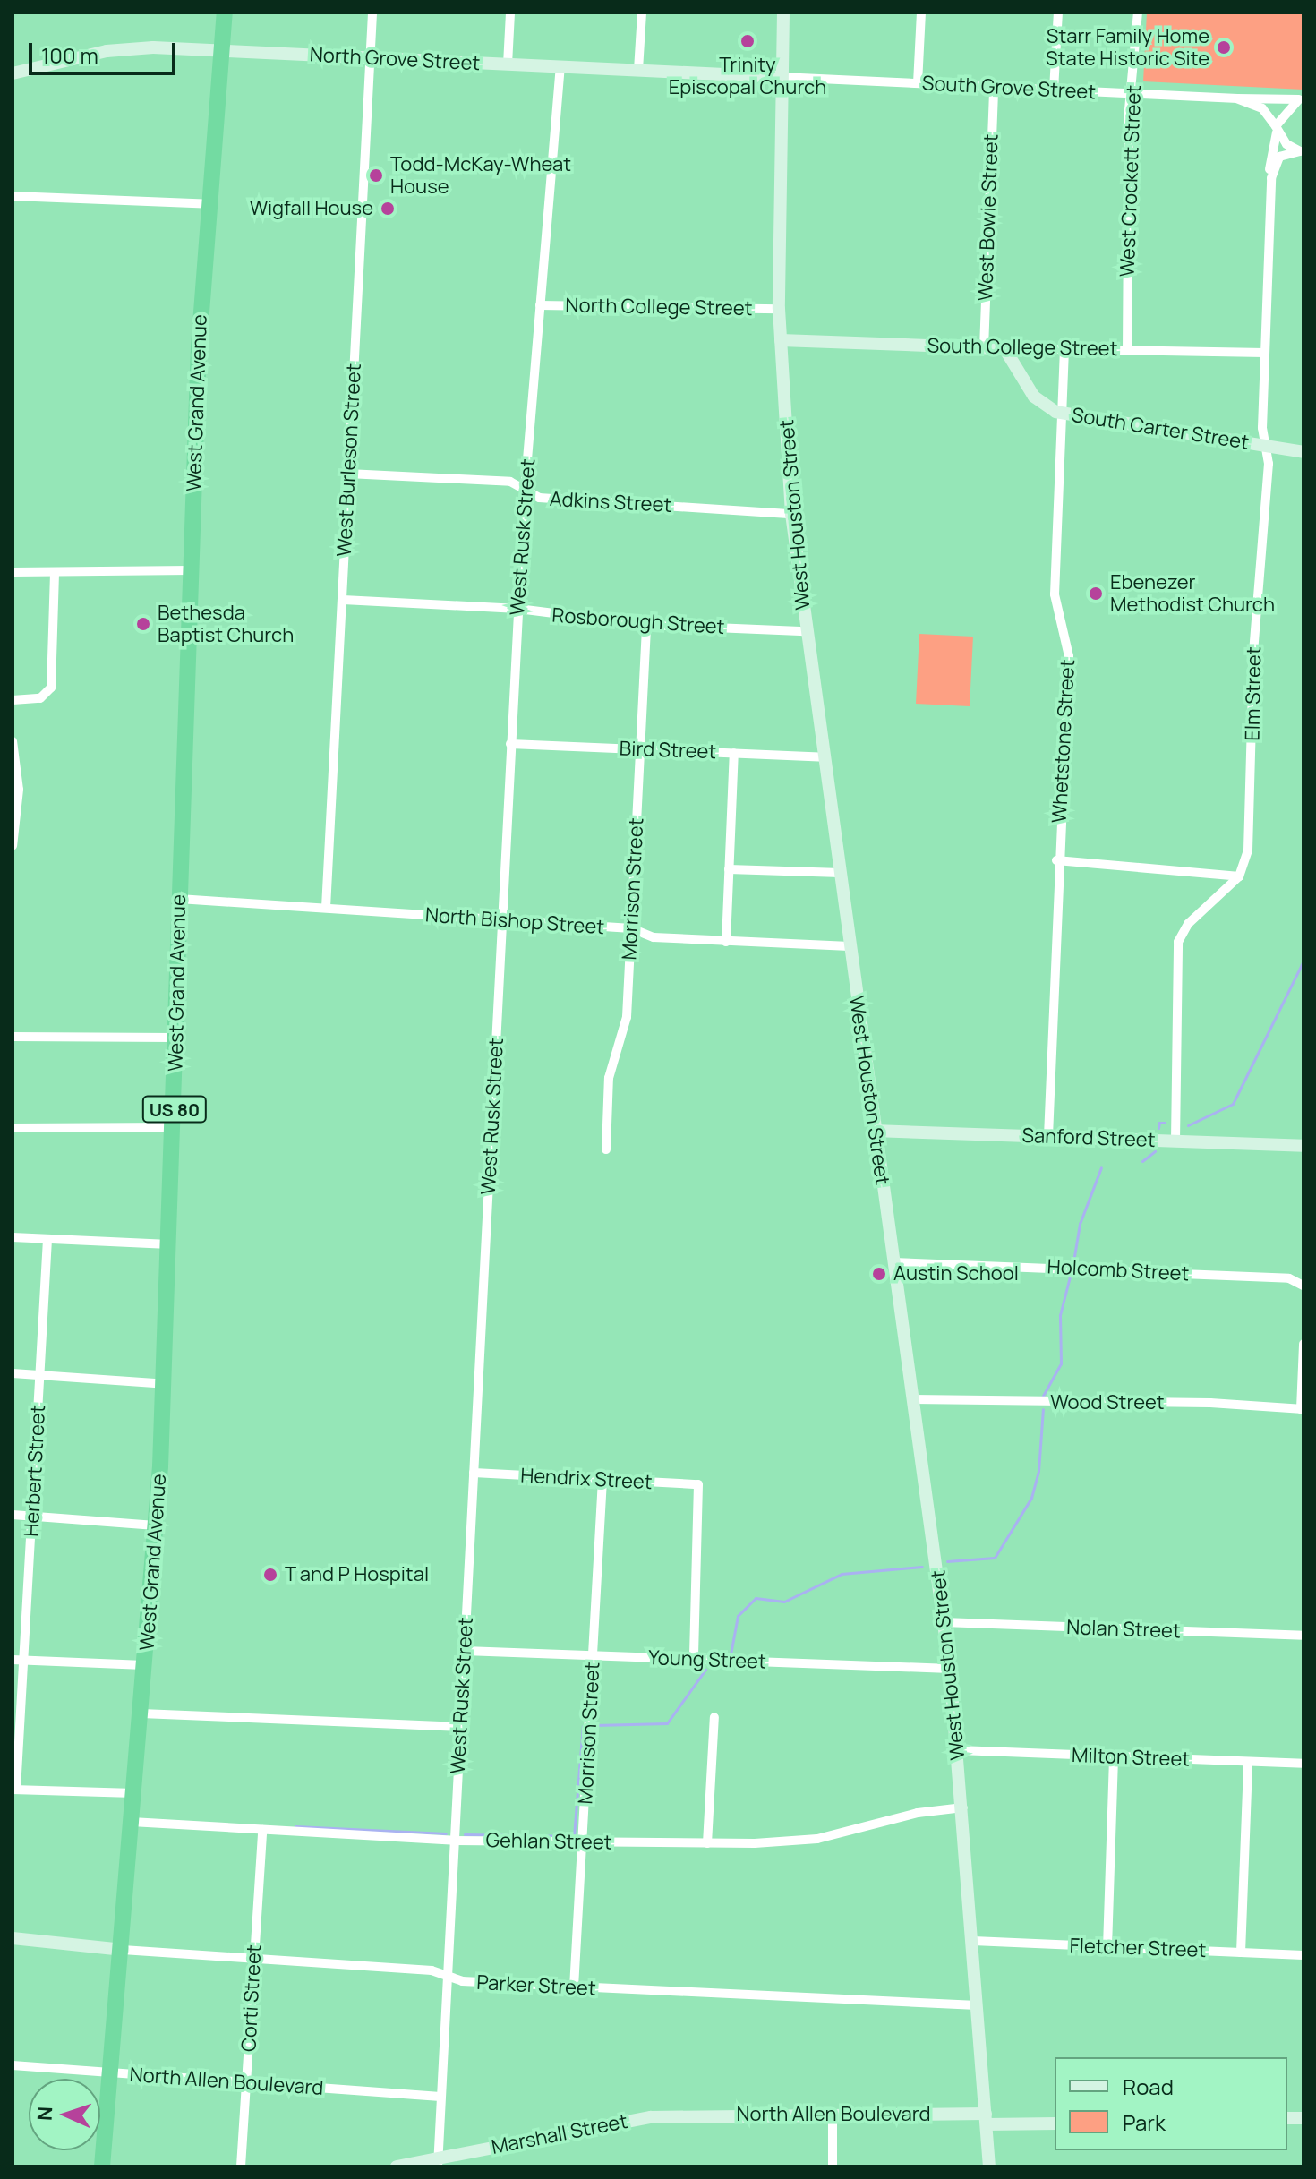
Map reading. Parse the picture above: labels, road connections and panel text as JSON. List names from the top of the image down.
{
  "streets": {
    "highway": ["West Grand Avenue", "US 80"],
    "main road": [
      "North Grove Street",
      "South College Street",
      "South Carter Street",
      "West Houston Street",
      "Sanford Street",
      "Parker Street",
      "North Allen Boulevard",
      "Marshall Street"
    ],
    "street": [
      "South Grove Street",
      "West Crockett Street",
      "West Bowie Street",
      "North College Street",
      "West Burleson Street",
      "Adkins Street",
      "West Rusk Street",
      "Rosborough Street",
      "Elm Street",
      "Whetstone Street",
      "Bird Street",
      "Morrison Street",
      "North Bishop Street",
      "Holcomb Street",
      "Wood Street",
      "Herbert Street",
      "Hendrix Street",
      "Nolan Street",
      "Young Street",
      "Milton Street",
      "Gehlan Street",
      "Fletcher Street",
      "Corti Street"
    ]
  },
  "crossings": [
    ["North Grove Street", "South Grove Street"],
    ["North Grove Street", "West Grand Avenue"],
    ["North Grove Street", "West Burleson Street"],
    ["North Grove Street", "West Houston Street"],
    ["North Grove Street", "West Rusk Street"],
    ["South Grove Street", "West Crockett Street"],
    ["South Grove Street", "West Bowie Street"],
    ["South Grove Street", "West Houston Street"],
    ["South Grove Street", "Elm Street"],
    ["West Crockett Street", "South College Street"],
    ["West Bowie Street", "South College Street"],
    ["North College Street", "West Houston Street"],
    ["North College Street", "West Rusk Street"],
    ["South College Street", "South Carter Street"],
    ["South College Street", "West Houston Street"],
    ["South College Street", "Elm Street"],
    ["South College Street", "Whetstone Street"],
    ["West Grand Avenue", "North Bishop Street"],
    ["West Grand Avenue", "Gehlan Street"],
    ["West Grand Avenue", "Parker Street"],
    ["West Grand Avenue", "North Allen Boulevard"],
    ["South Carter Street", "Elm Street"],
    ["South Carter Street", "Whetstone Street"],
    ["West Burleson Street", "Adkins Street"],
    ["West Burleson Street", "Rosborough Street"],
    ["West Burleson Street", "North Bishop Street"],
    ["Adkins Street", "West Houston Street"],
    ["Adkins Street", "West Rusk Street"],
    ["West Houston Street", "Rosborough Street"],
    ["West Houston Street", "Bird Street"],
    ["West Houston Street", "North Bishop Street"],
    ["West Houston Street", "Sanford Street"],
    ["West Houston Street", "Holcomb Street"],
    ["West Houston Street", "Wood Street"],
    ["West Houston Street", "Nolan Street"],
    ["West Houston Street", "Young Street"],
    ["West Houston Street", "Milton Street"],
    ["West Houston Street", "Gehlan Street"],
    ["West Houston Street", "Fletcher Street"],
    ["West Houston Street", "Parker Street"],
    ["West Houston Street", "North Allen Boulevard"],
    ["West Rusk Street", "Rosborough Street"],
    ["West Rusk Street", "Bird Street"],
    ["West Rusk Street", "North Bishop Street"],
    ["West Rusk Street", "Hendrix Street"],
    ["West Rusk Street", "Young Street"],
    ["West Rusk Street", "Gehlan Street"],
    ["West Rusk Street", "Parker Street"],
    ["West Rusk Street", "North Allen Boulevard"],
    ["West Rusk Street", "Marshall Street"],
    ["Rosborough Street", "Morrison Street"],
    ["Whetstone Street", "Sanford Street"],
    ["Bird Street", "Morrison Street"],
    ["Morrison Street", "North Bishop Street"],
    ["Morrison Street", "Hendrix Street"],
    ["Morrison Street", "Young Street"],
    ["Morrison Street", "Gehlan Street"],
    ["Morrison Street", "Parker Street"],
    ["Hendrix Street", "Young Street"],
    ["Gehlan Street", "Corti Street"],
    ["Parker Street", "Corti Street"],
    ["Corti Street", "North Allen Boulevard"],
    ["North Allen Boulevard", "Marshall Street"]
  ],
  "places": [
    "Trinity Episcopal Church",
    "Starr Family Home State Historic Site",
    "Todd-McKay-Wheat House",
    "Wigfall House",
    "Ebenezer Methodist Church",
    "Bethesda Baptist Church",
    "Austin School",
    "T and P Hospital"
  ],
  "legend": ["Road", "Park"],
  "scale_bar": "100 m",
  "north": "left"
}
